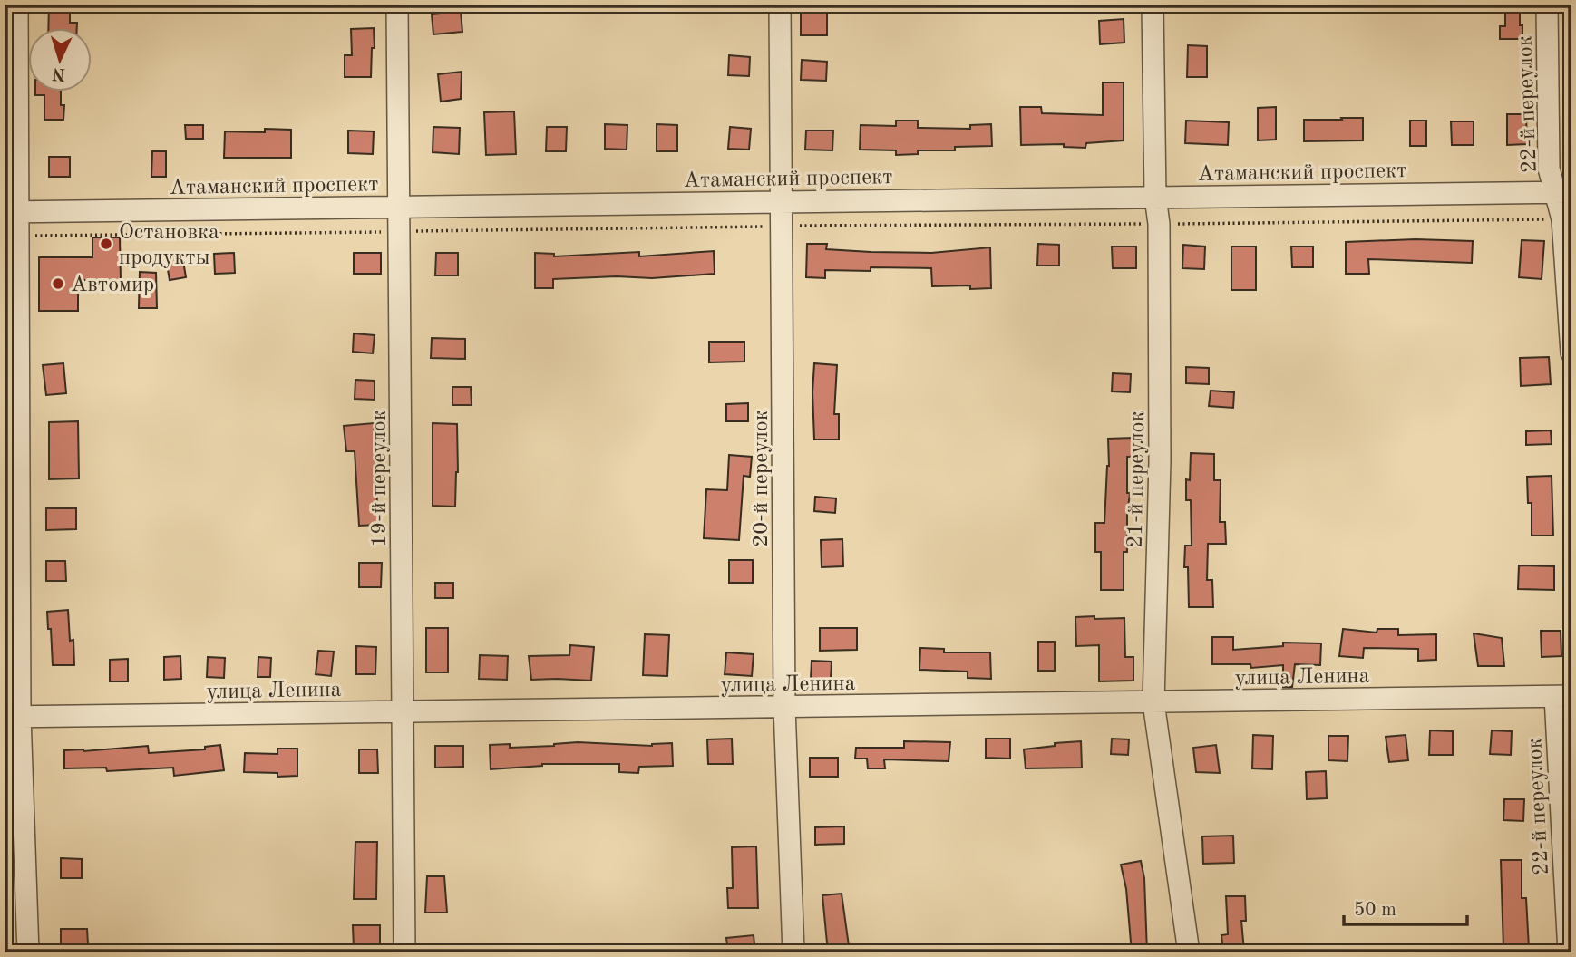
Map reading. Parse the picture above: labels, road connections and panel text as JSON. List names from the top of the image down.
{
  "streets": {
    "street": [
      "22-й переулок",
      "Атаманский проспект",
      "19-й переулок",
      "20-й переулок",
      "21-й переулок",
      "улица Ленина"
    ]
  },
  "crossings": [
    ["22-й переулок", "Атаманский проспект"],
    ["22-й переулок", "улица Ленина"],
    ["Атаманский проспект", "19-й переулок"],
    ["Атаманский проспект", "20-й переулок"],
    ["Атаманский проспект", "21-й переулок"],
    ["19-й переулок", "улица Ленина"],
    ["20-й переулок", "улица Ленина"],
    ["21-й переулок", "улица Ленина"]
  ],
  "places": ["Остановка продукты", "Автомир"],
  "scale_bar": "50 m",
  "north": "bottom"
}
